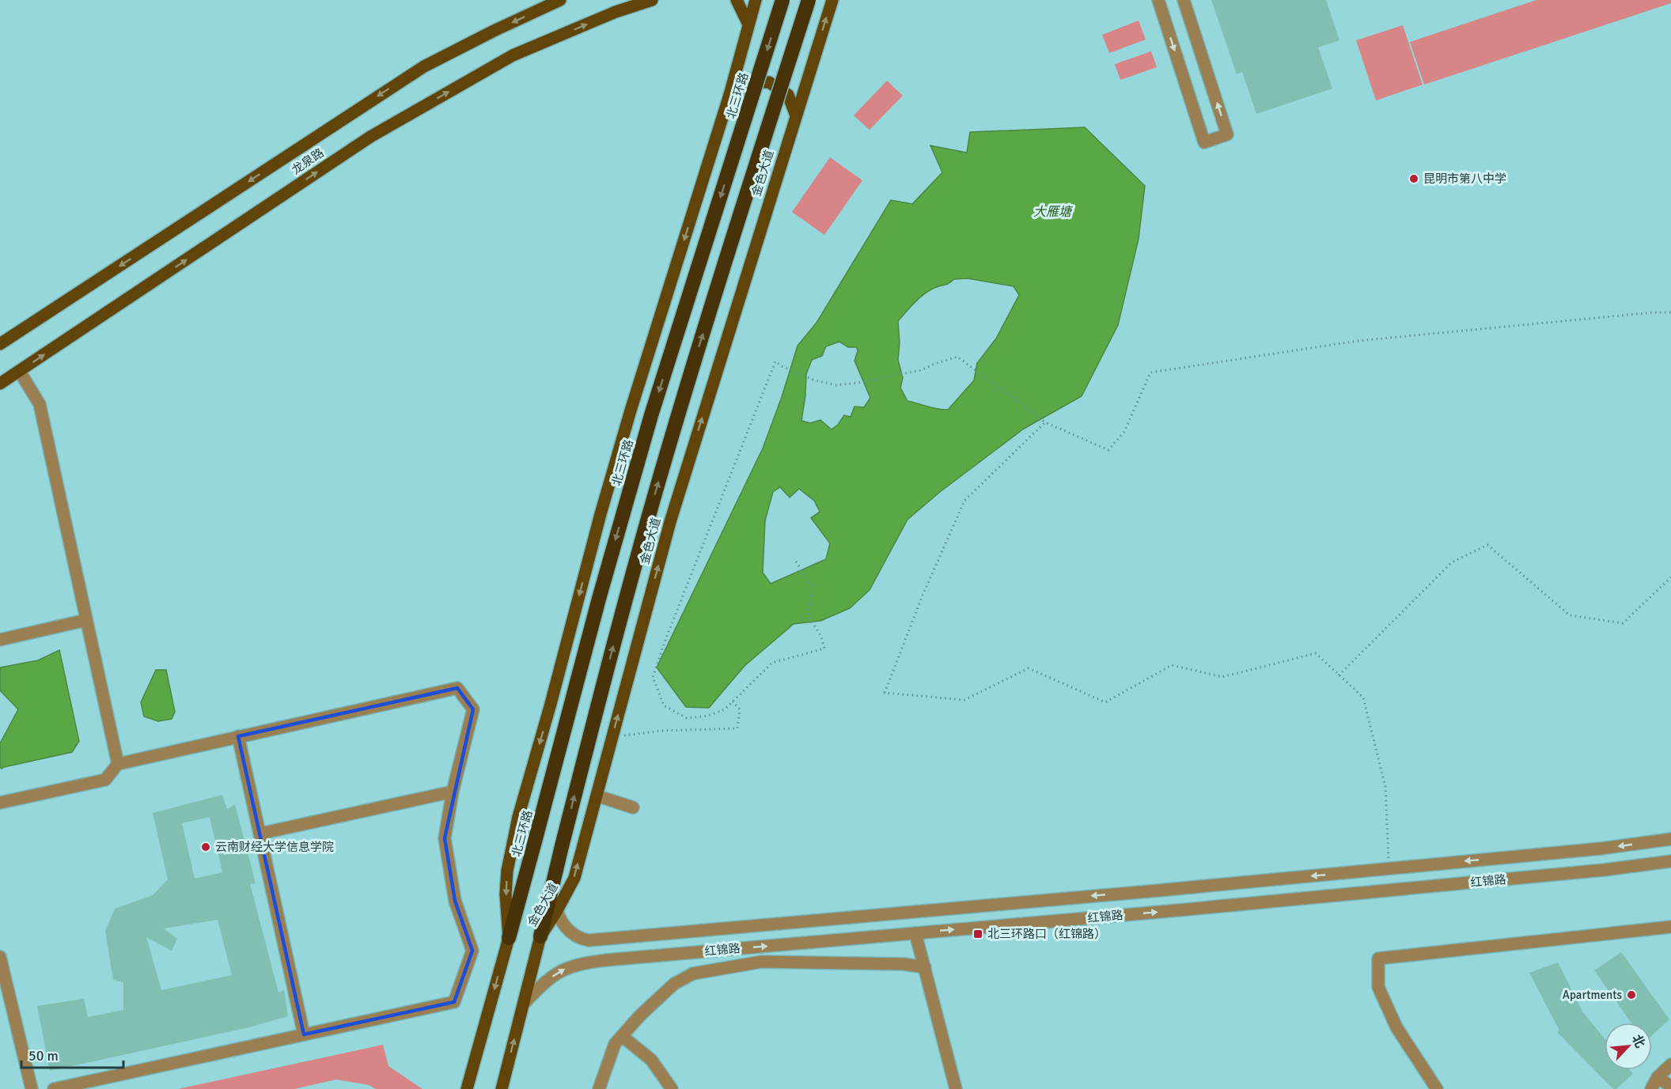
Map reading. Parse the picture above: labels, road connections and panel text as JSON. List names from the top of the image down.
{
  "streets": {
    "highway": ["北三环路"],
    "main road": ["龙泉路", "金色大道"],
    "street": ["红锦路"]
  },
  "crossings": [
    ["北三环路", "金色大道"],
    ["金色大道", "红锦路"]
  ],
  "water": ["大雁塘"],
  "places": {
    "other": ["昆明市第八中学", "云南财经大学信息学院", "Apartments"],
    "transit": ["北三环路口（红锦路）"]
  },
  "scale_bar": "50 m",
  "north": "top right"
}
